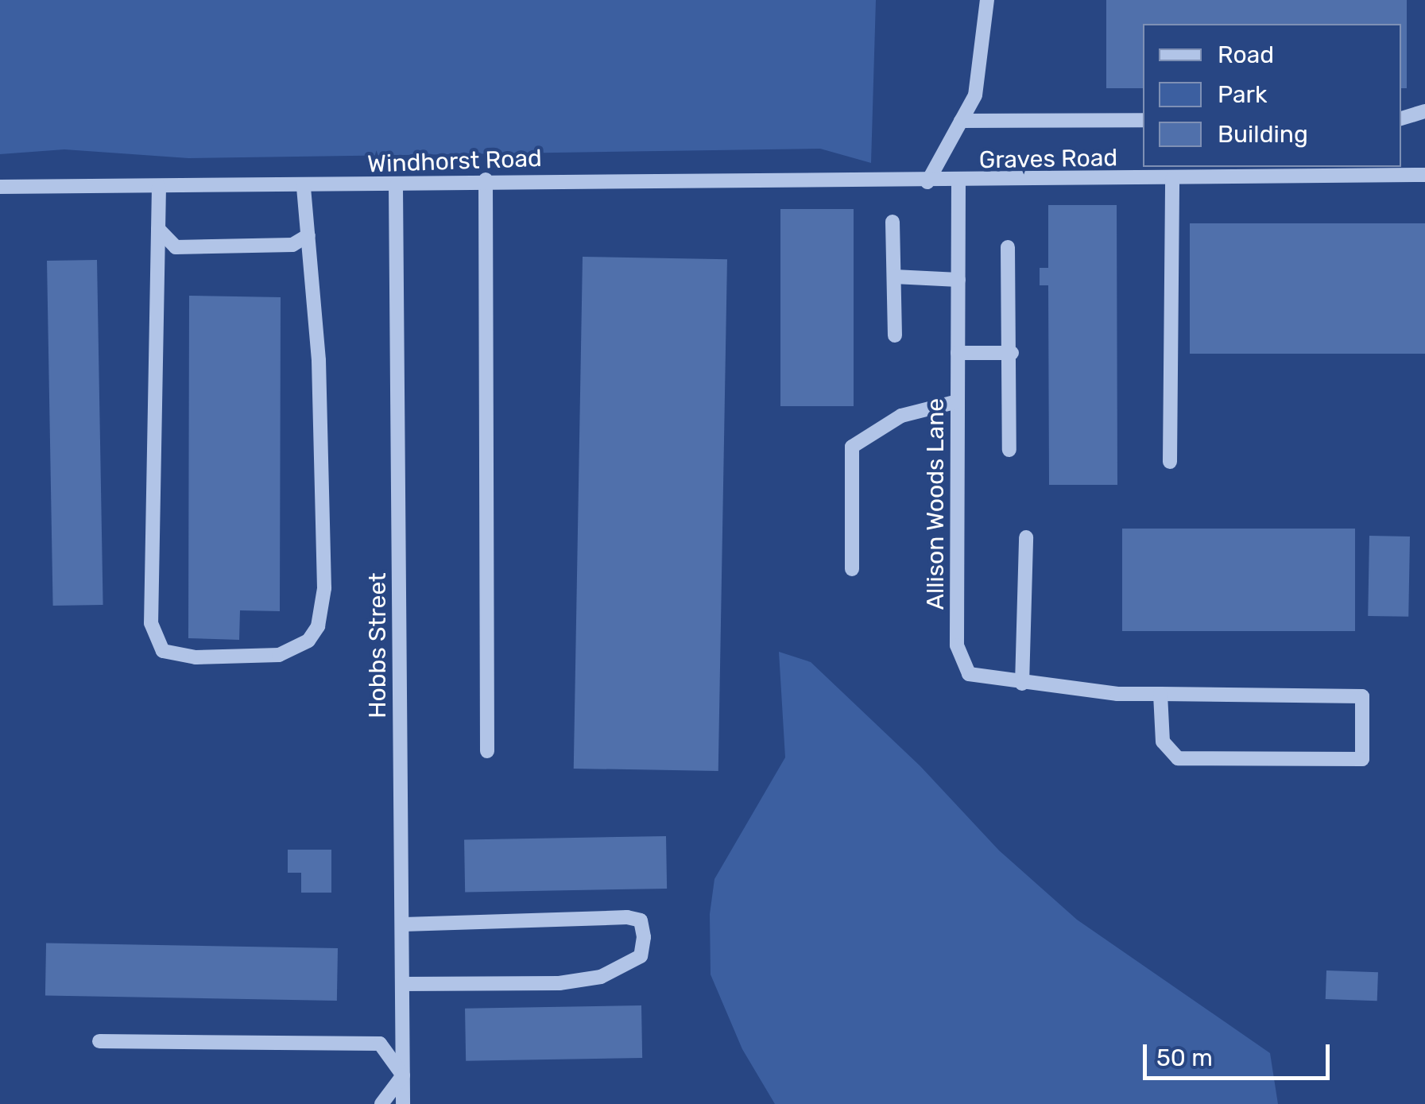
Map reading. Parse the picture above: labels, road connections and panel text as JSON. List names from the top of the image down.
{
  "streets": {
    "street": [
      "Graves Road",
      "Windhorst Road",
      "Allison Woods Lane",
      "Hobbs Street"
    ]
  },
  "crossings": [
    ["Graves Road", "Windhorst Road"],
    ["Graves Road", "Allison Woods Lane"],
    ["Windhorst Road", "Allison Woods Lane"],
    ["Windhorst Road", "Hobbs Street"]
  ],
  "legend": ["Road", "Park", "Building"],
  "scale_bar": "50 m"
}
